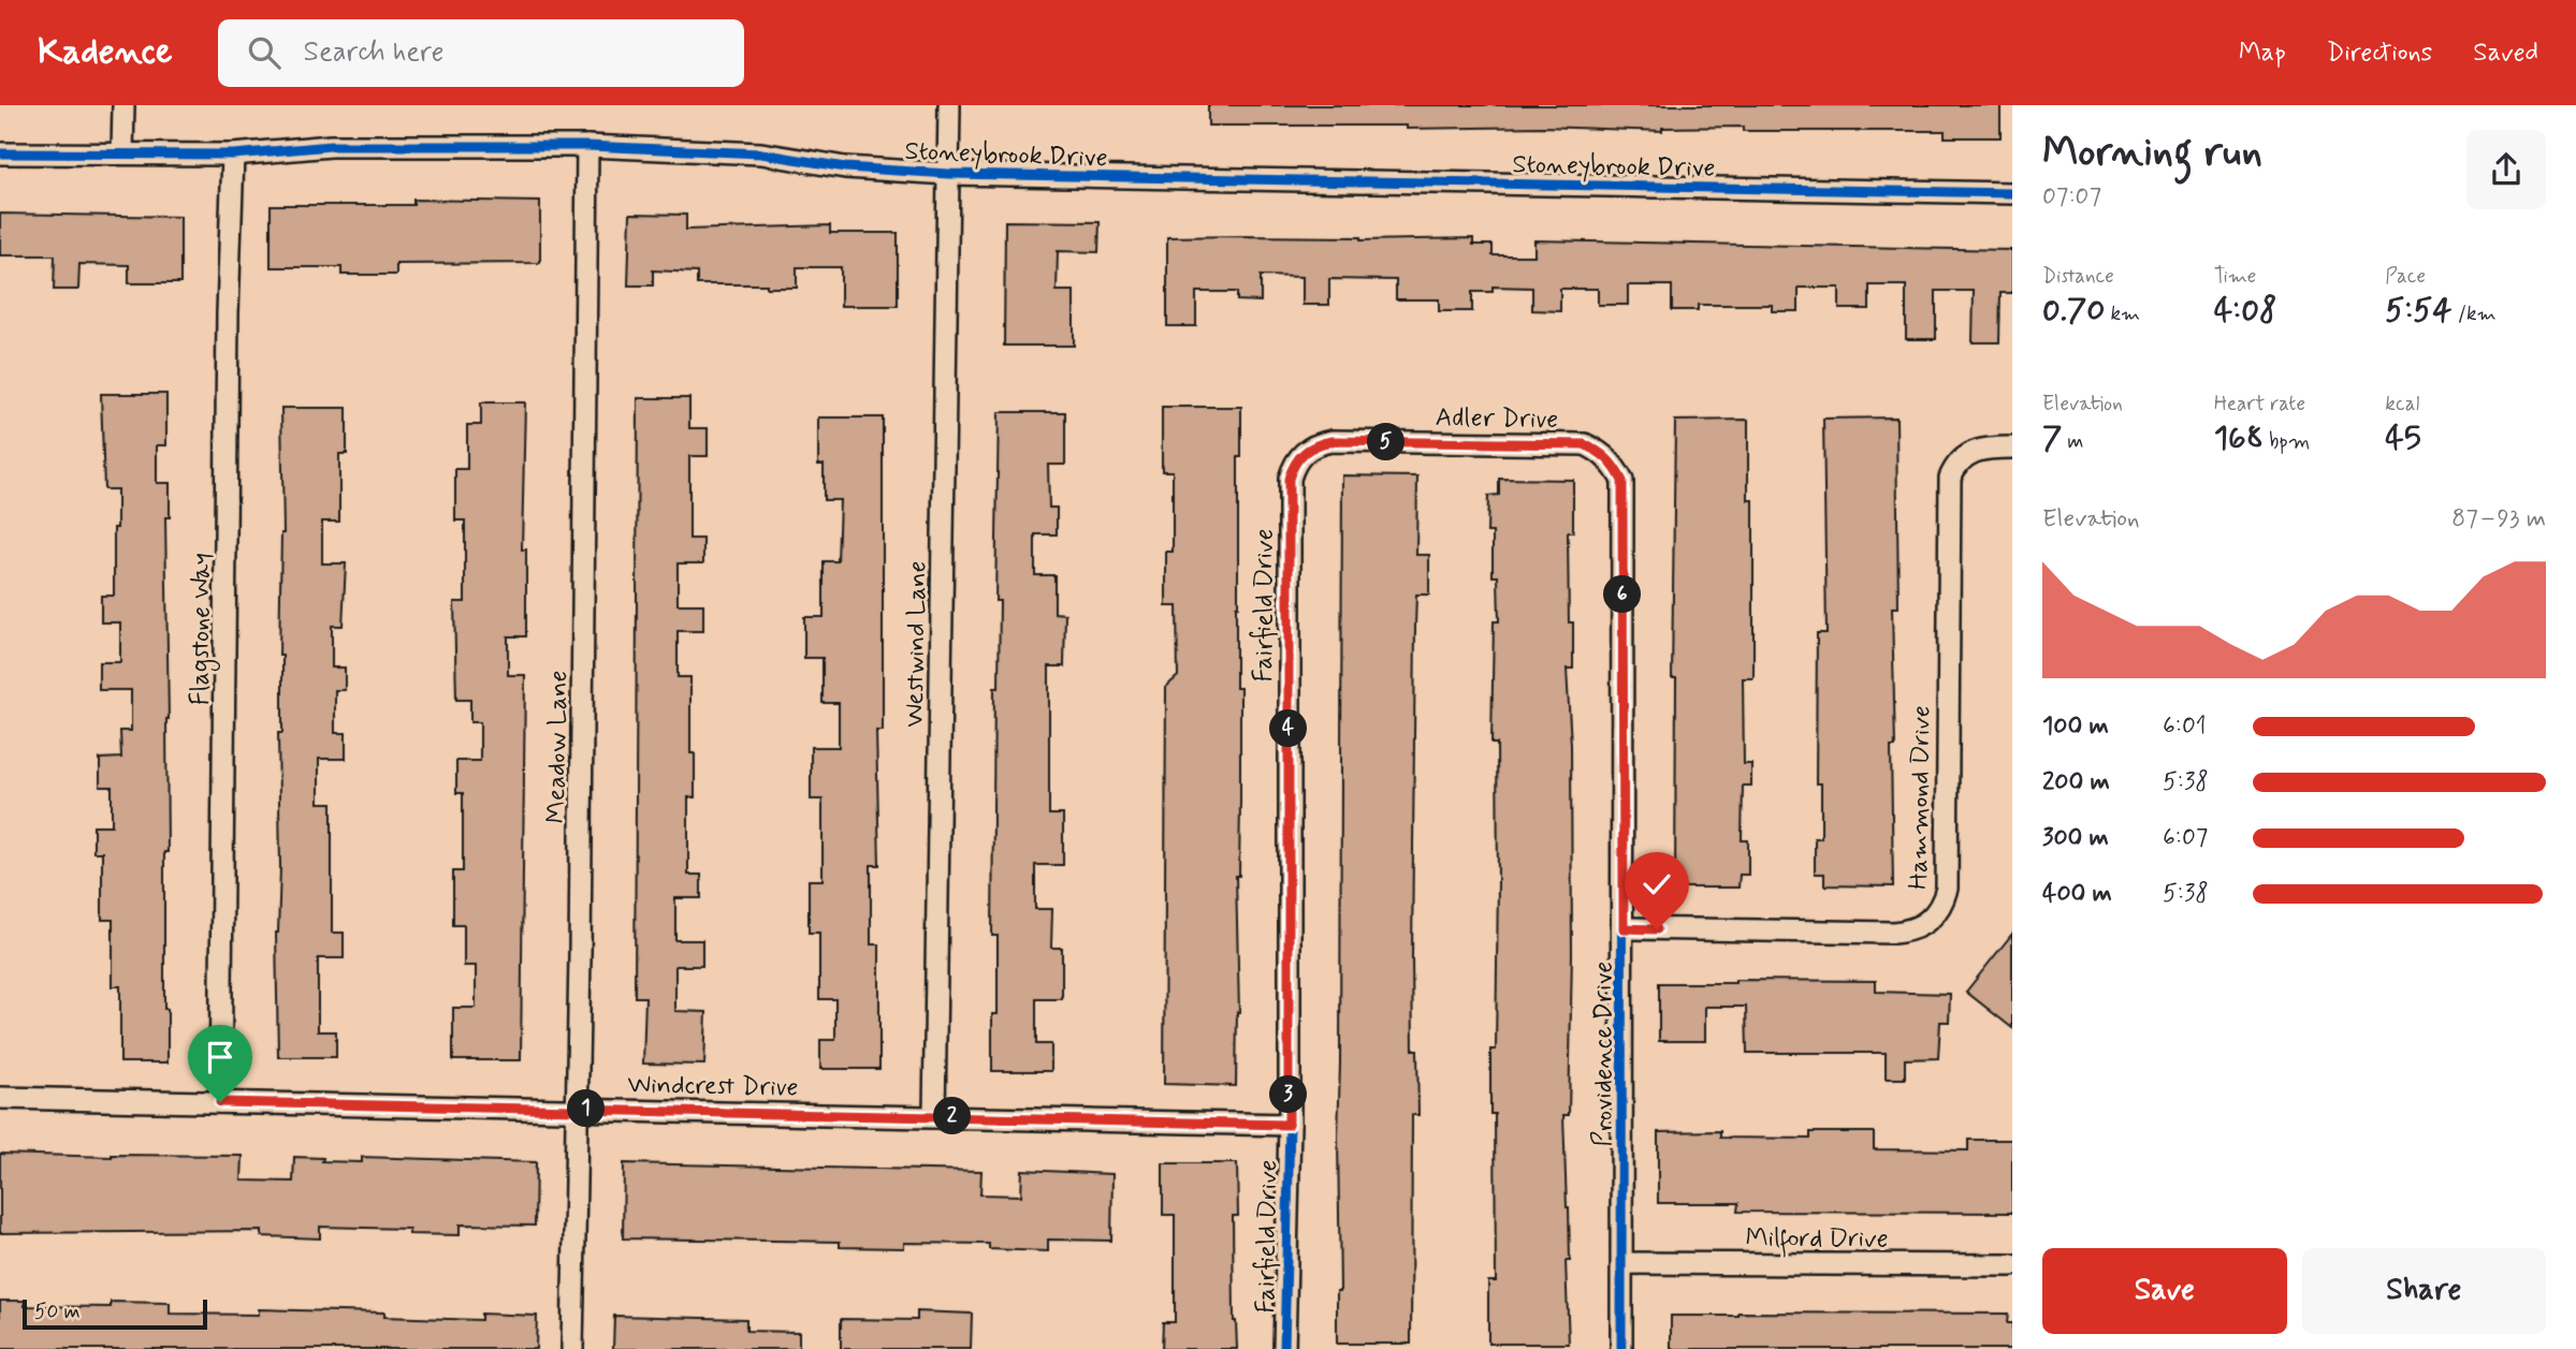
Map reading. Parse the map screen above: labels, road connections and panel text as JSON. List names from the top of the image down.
{
  "streets": {
    "street": [
      "Stoneybrook Drive",
      "Adler Drive",
      "Fairfield Drive",
      "Flagstone Way",
      "Westwind Lane",
      "Meadow Lane",
      "Hammond Drive",
      "Providence Drive",
      "Windcrest Drive",
      "Milford Drive"
    ]
  },
  "crossings": [
    ["Stoneybrook Drive", "Flagstone Way"],
    ["Stoneybrook Drive", "Westwind Lane"],
    ["Stoneybrook Drive", "Meadow Lane"],
    ["Adler Drive", "Fairfield Drive"],
    ["Adler Drive", "Providence Drive"],
    ["Fairfield Drive", "Windcrest Drive"],
    ["Flagstone Way", "Windcrest Drive"],
    ["Westwind Lane", "Windcrest Drive"],
    ["Meadow Lane", "Windcrest Drive"],
    ["Hammond Drive", "Providence Drive"],
    ["Providence Drive", "Milford Drive"]
  ],
  "scale_bar": "50 m",
  "page": {
    "header": "Kadence",
    "search": "Search here",
    "nav": ["Map", "Directions", "Saved"],
    "heading": ["Morning run", "07:07"],
    "stats": [
      ["Distance", "0.70 km"],
      ["Time", "4:08"],
      ["Pace", "5:54 /km"],
      ["Elevation", "7 m"],
      ["Heart rate", "168 bpm"],
      ["kcal", "45"]
    ],
    "pins": [
      "5",
      "6",
      "4",
      "3",
      "1",
      "2"
    ],
    "chart": ["Elevation", "87–93 m"],
    "list": [
      {
        "name": "100 m",
        "note": "6:01"
      },
      {
        "name": "200 m",
        "note": "5:38"
      },
      {
        "name": "300 m",
        "note": "6:07"
      },
      {
        "name": "400 m",
        "note": "5:38"
      }
    ],
    "buttons": ["Save", "Share"],
    "scale": "50 m"
  }
}
